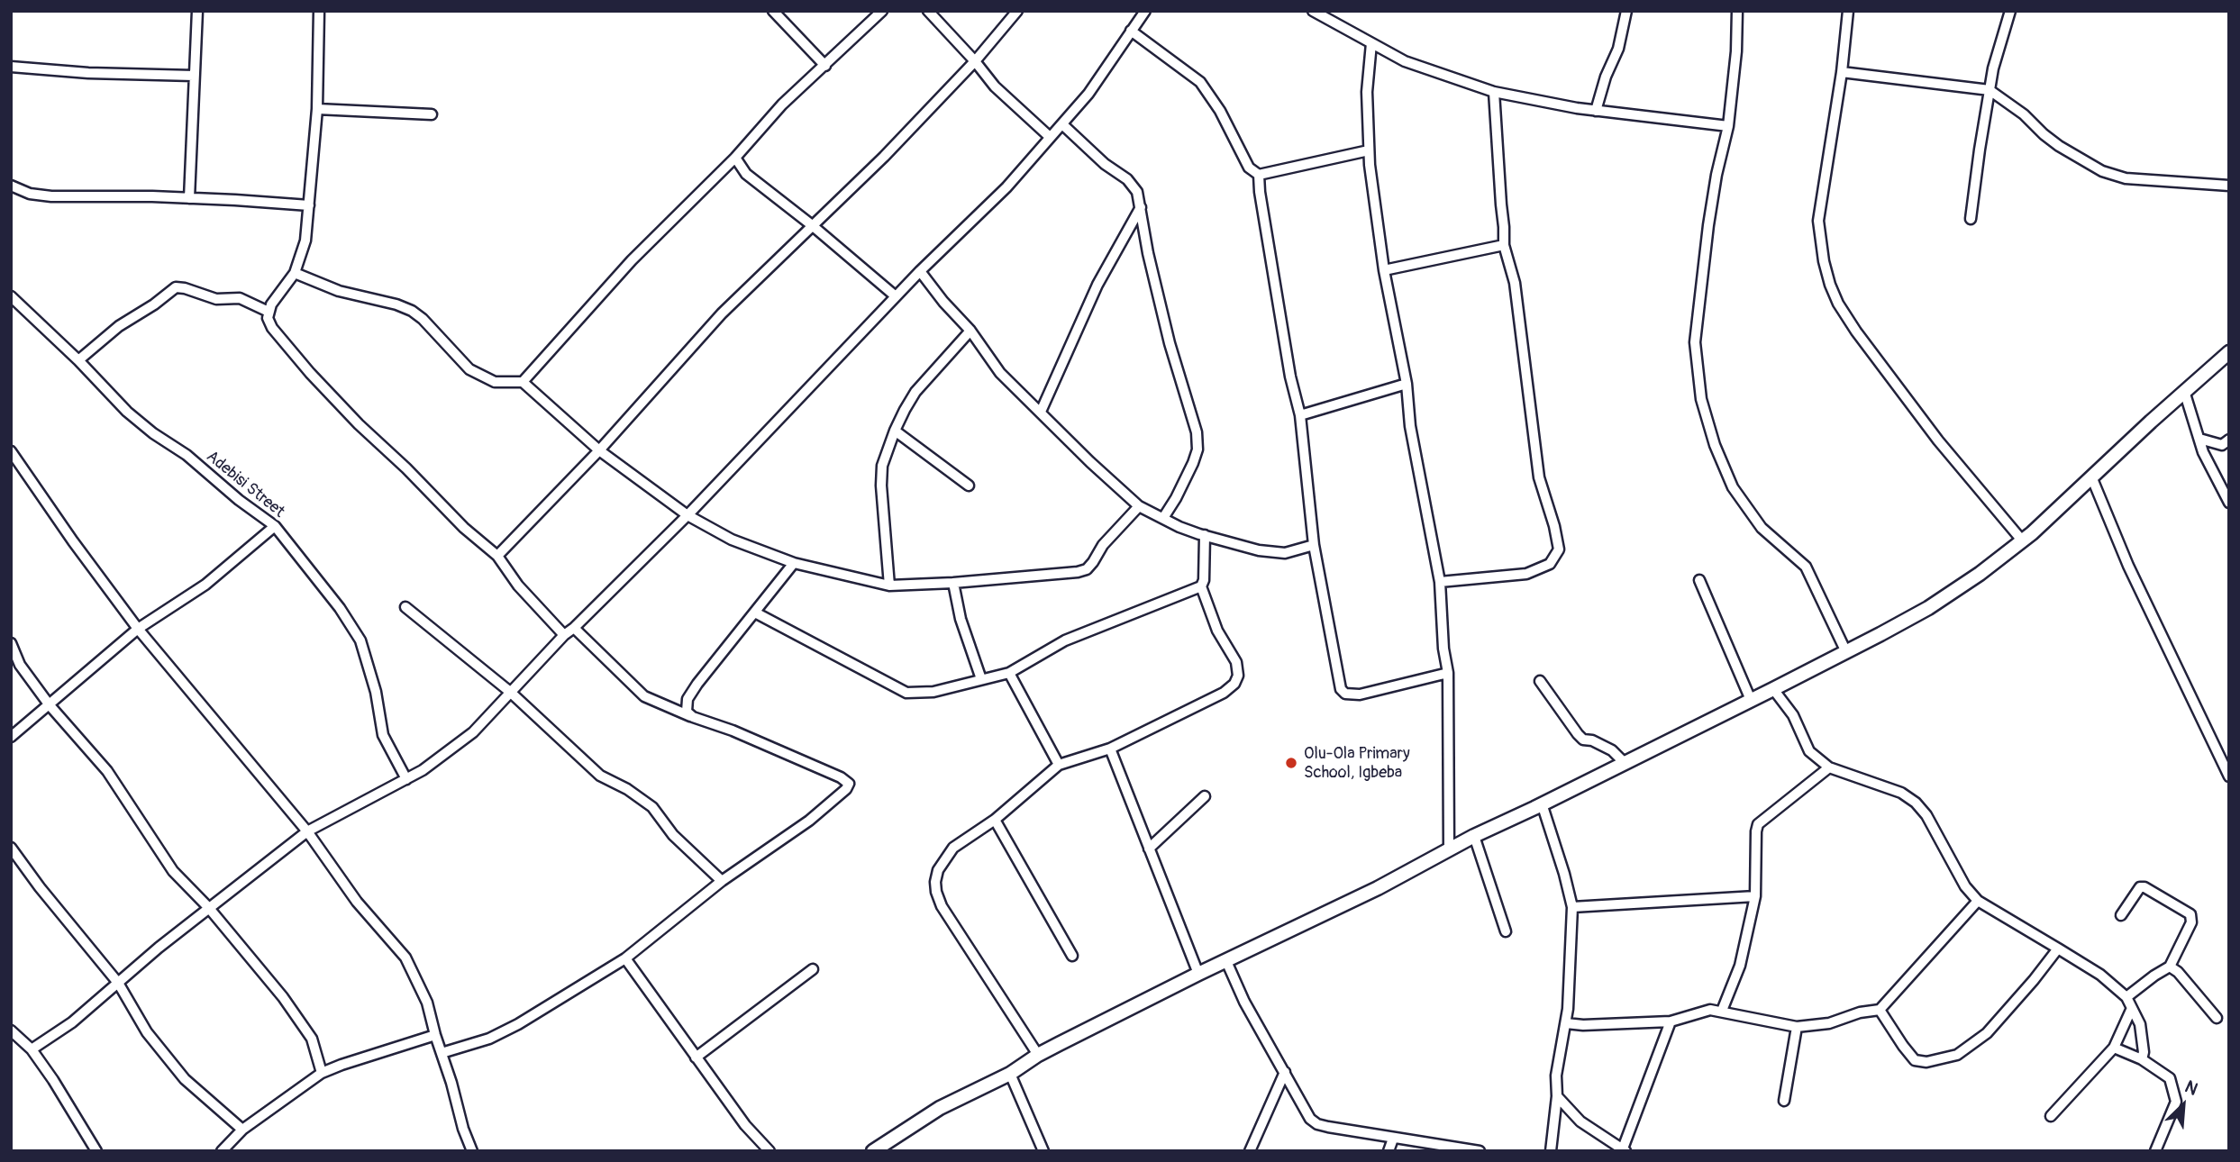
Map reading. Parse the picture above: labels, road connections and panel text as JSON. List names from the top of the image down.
{
  "streets": {
    "street": ["Adebisi Street"]
  },
  "places": ["Olu-Ola Primary School, Igbeba"],
  "north": "top right"
}
